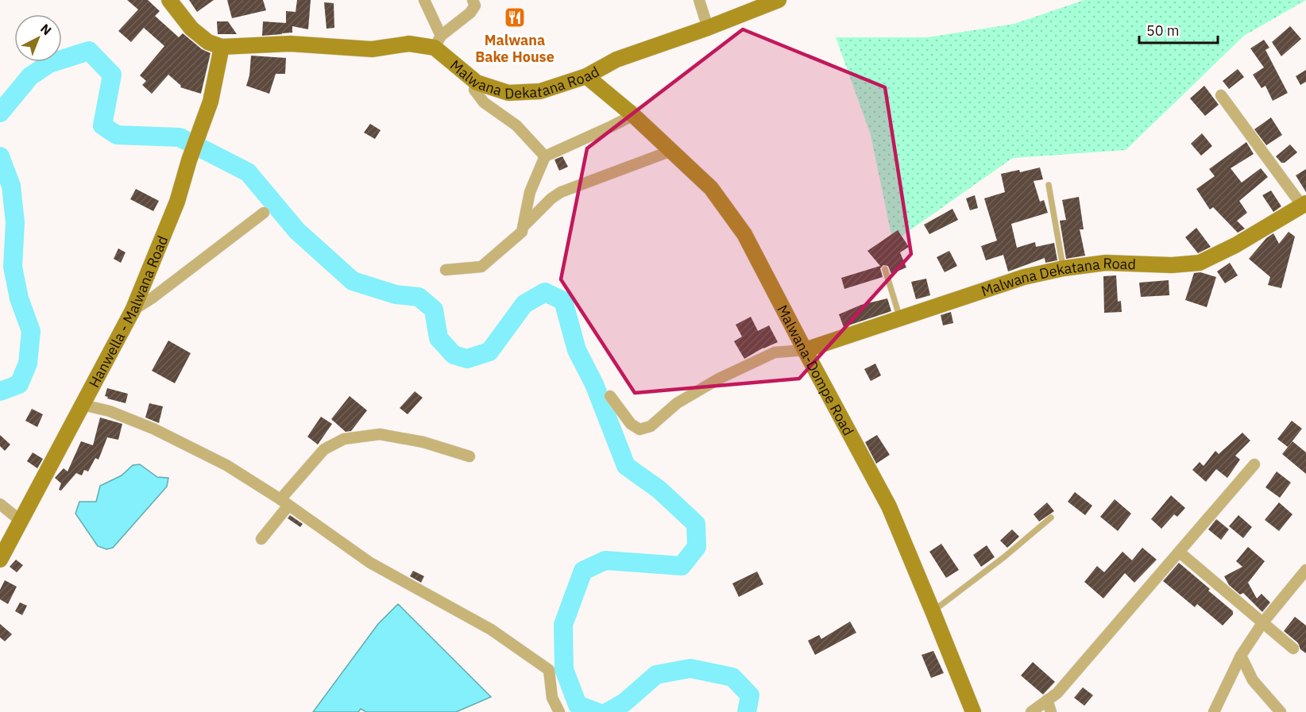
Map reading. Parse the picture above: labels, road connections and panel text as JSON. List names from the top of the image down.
{
  "streets": {
    "street": ["Malwana Dekatana Road", "Hanwella - Malwana Road", "Malwana-Dompe Road"]
  },
  "crossings": [
    ["Malwana Dekatana Road", "Hanwella - Malwana Road"],
    ["Malwana Dekatana Road", "Malwana-Dompe Road"]
  ],
  "places": {
    "restaurant": ["Malwana Bake House"]
  },
  "scale_bar": "50 m",
  "north": "top right"
}
